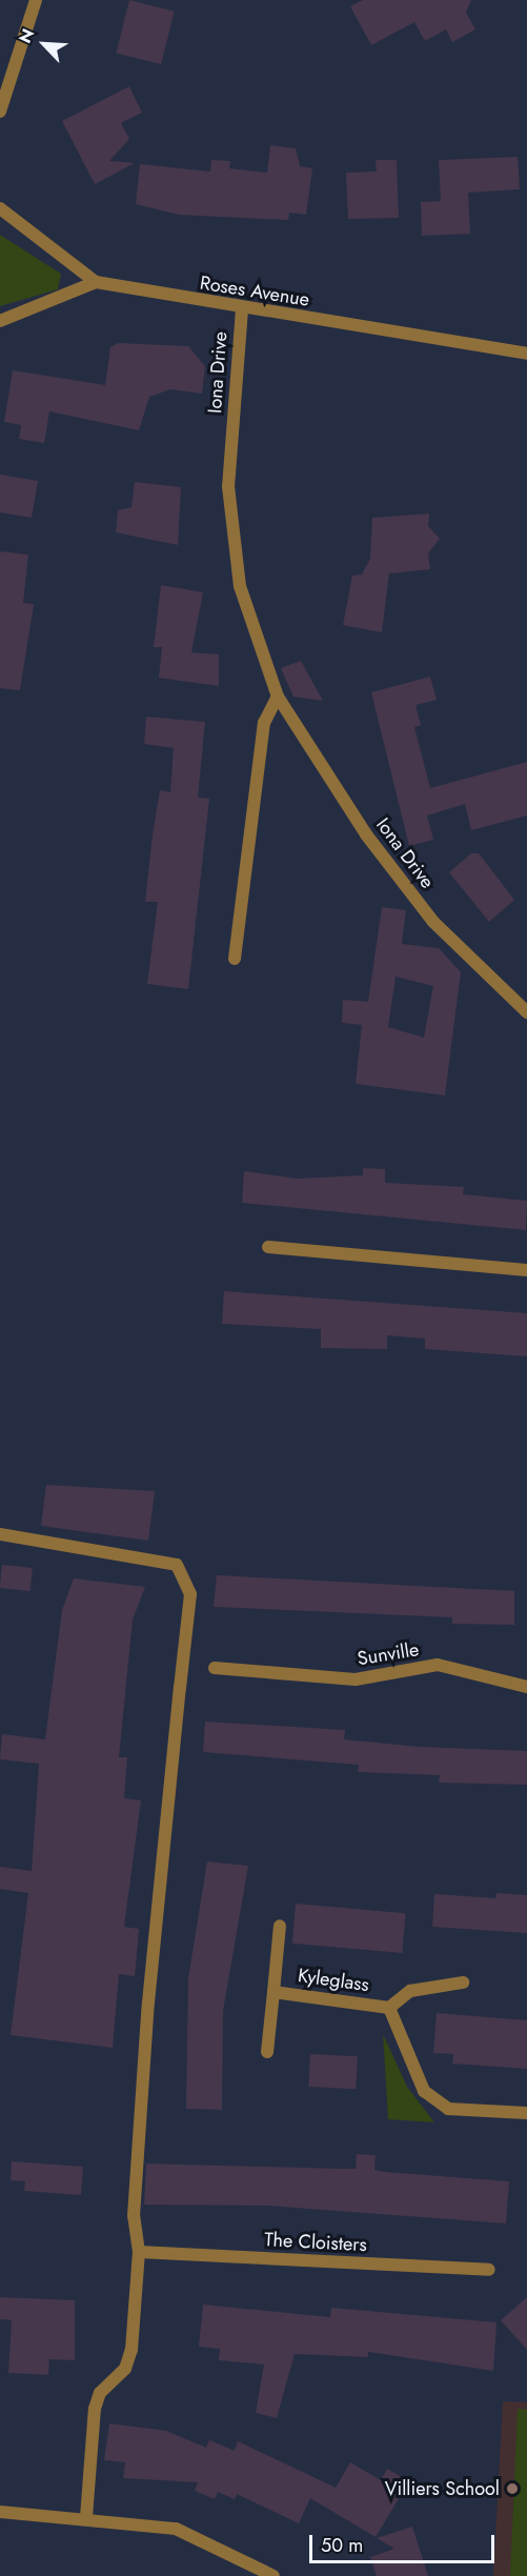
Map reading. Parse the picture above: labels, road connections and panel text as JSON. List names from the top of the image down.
{
  "streets": {
    "street": [
      "Roses Avenue",
      "Iona Drive",
      "Sunville",
      "Kyleglass",
      "The Cloisters"
    ]
  },
  "crossings": [
    ["Roses Avenue", "Iona Drive"]
  ],
  "places": ["Villiers School"],
  "scale_bar": "50 m",
  "north": "top left"
}
